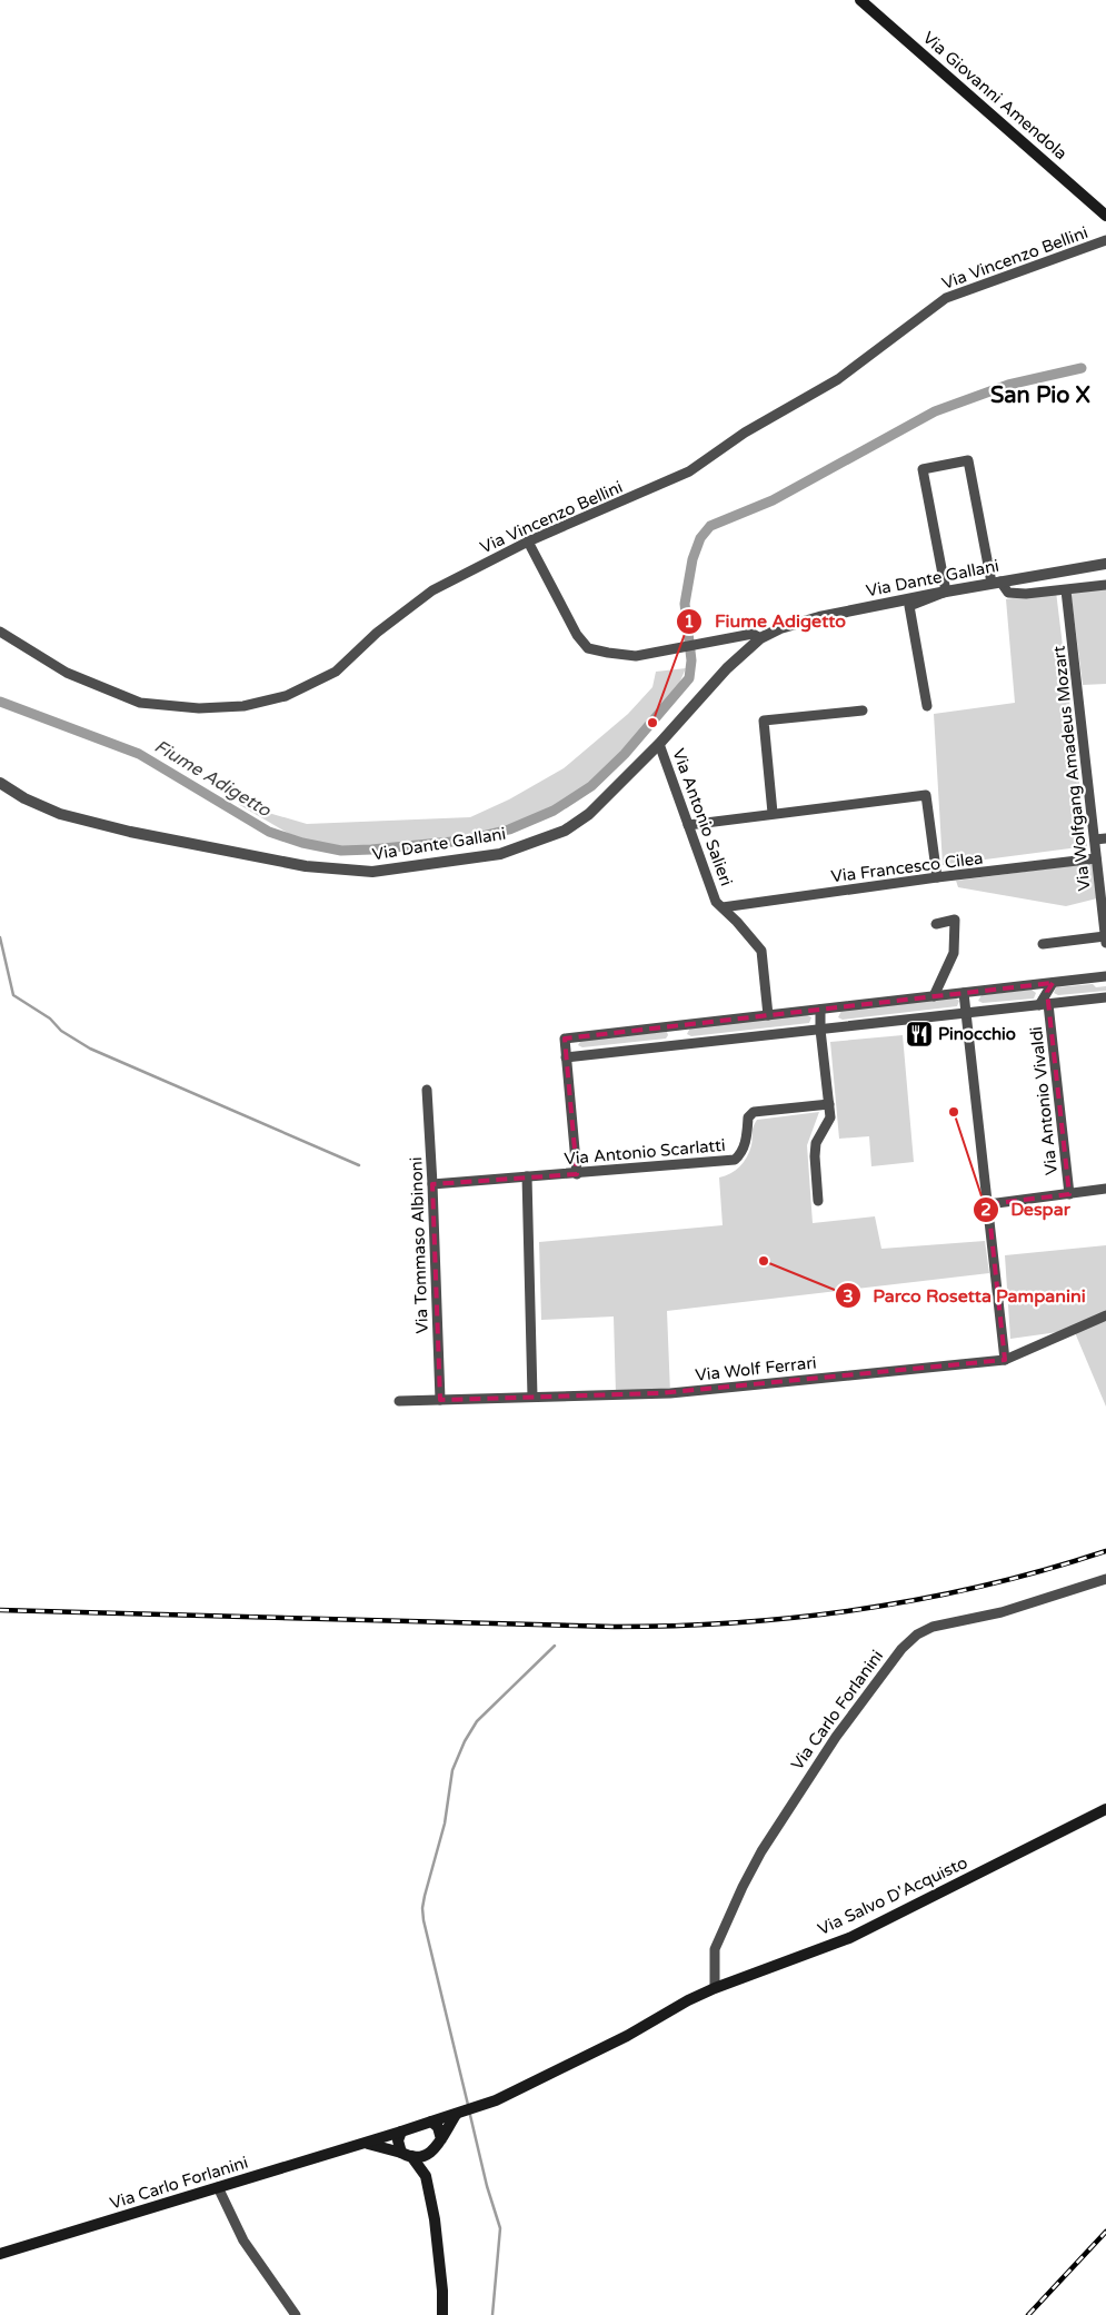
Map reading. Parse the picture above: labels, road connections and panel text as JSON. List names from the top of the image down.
{
  "streets": {
    "main road": ["Via Giovanni Amendola", "Via Carlo Forlanini", "Via Salvo D'Acquisto"],
    "street": [
      "Via Vincenzo Bellini",
      "Via Dante Gallani",
      "Via Wolfgang Amadeus Mozart",
      "Via Antonio Salieri",
      "Via Francesco Cilea",
      "Via Antonio Vivaldi",
      "Via Antonio Scarlatti",
      "Via Tommaso Albinoni",
      "Via Wolf Ferrari"
    ]
  },
  "crossings": [
    ["Via Dante Gallani", "Via Antonio Salieri"],
    ["Via Wolfgang Amadeus Mozart", "Via Francesco Cilea"],
    ["Via Antonio Salieri", "Via Francesco Cilea"],
    ["Via Antonio Scarlatti", "Via Tommaso Albinoni"],
    ["Via Tommaso Albinoni", "Via Wolf Ferrari"],
    ["Via Carlo Forlanini", "Via Salvo D'Acquisto"]
  ],
  "districts": ["San Pio X"],
  "water": ["Fiume Adigetto"],
  "places": {
    "other": ["Fiume Adigetto", "Despar", "Parco Rosetta Pampanini"],
    "restaurant": ["Pinocchio"]
  }
}
